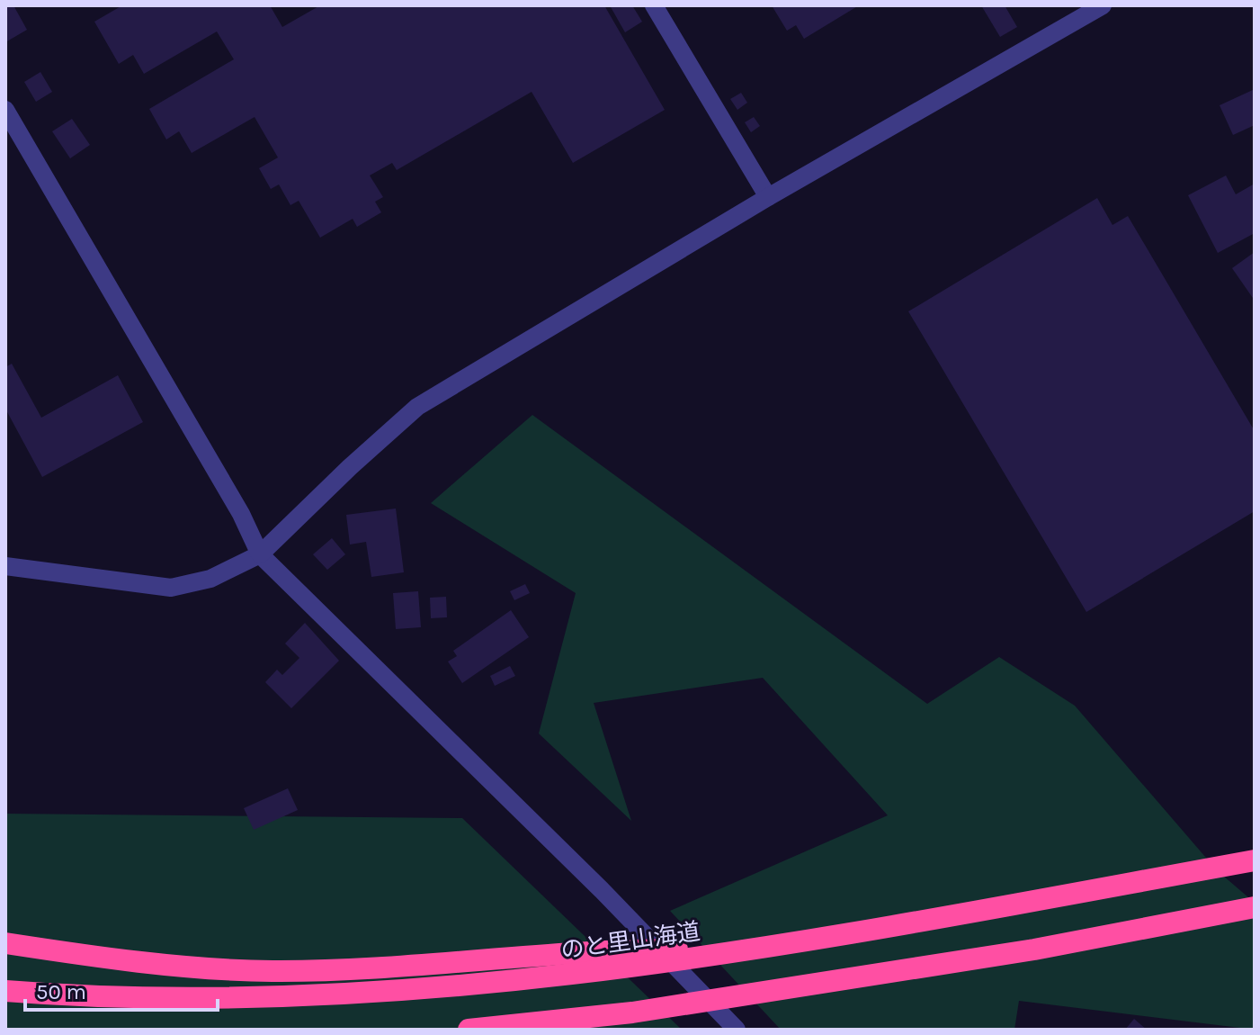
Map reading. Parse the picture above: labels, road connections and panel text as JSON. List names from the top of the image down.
{
  "streets": {
    "highway": ["のと里山海道"]
  },
  "scale_bar": "50 m"
}
